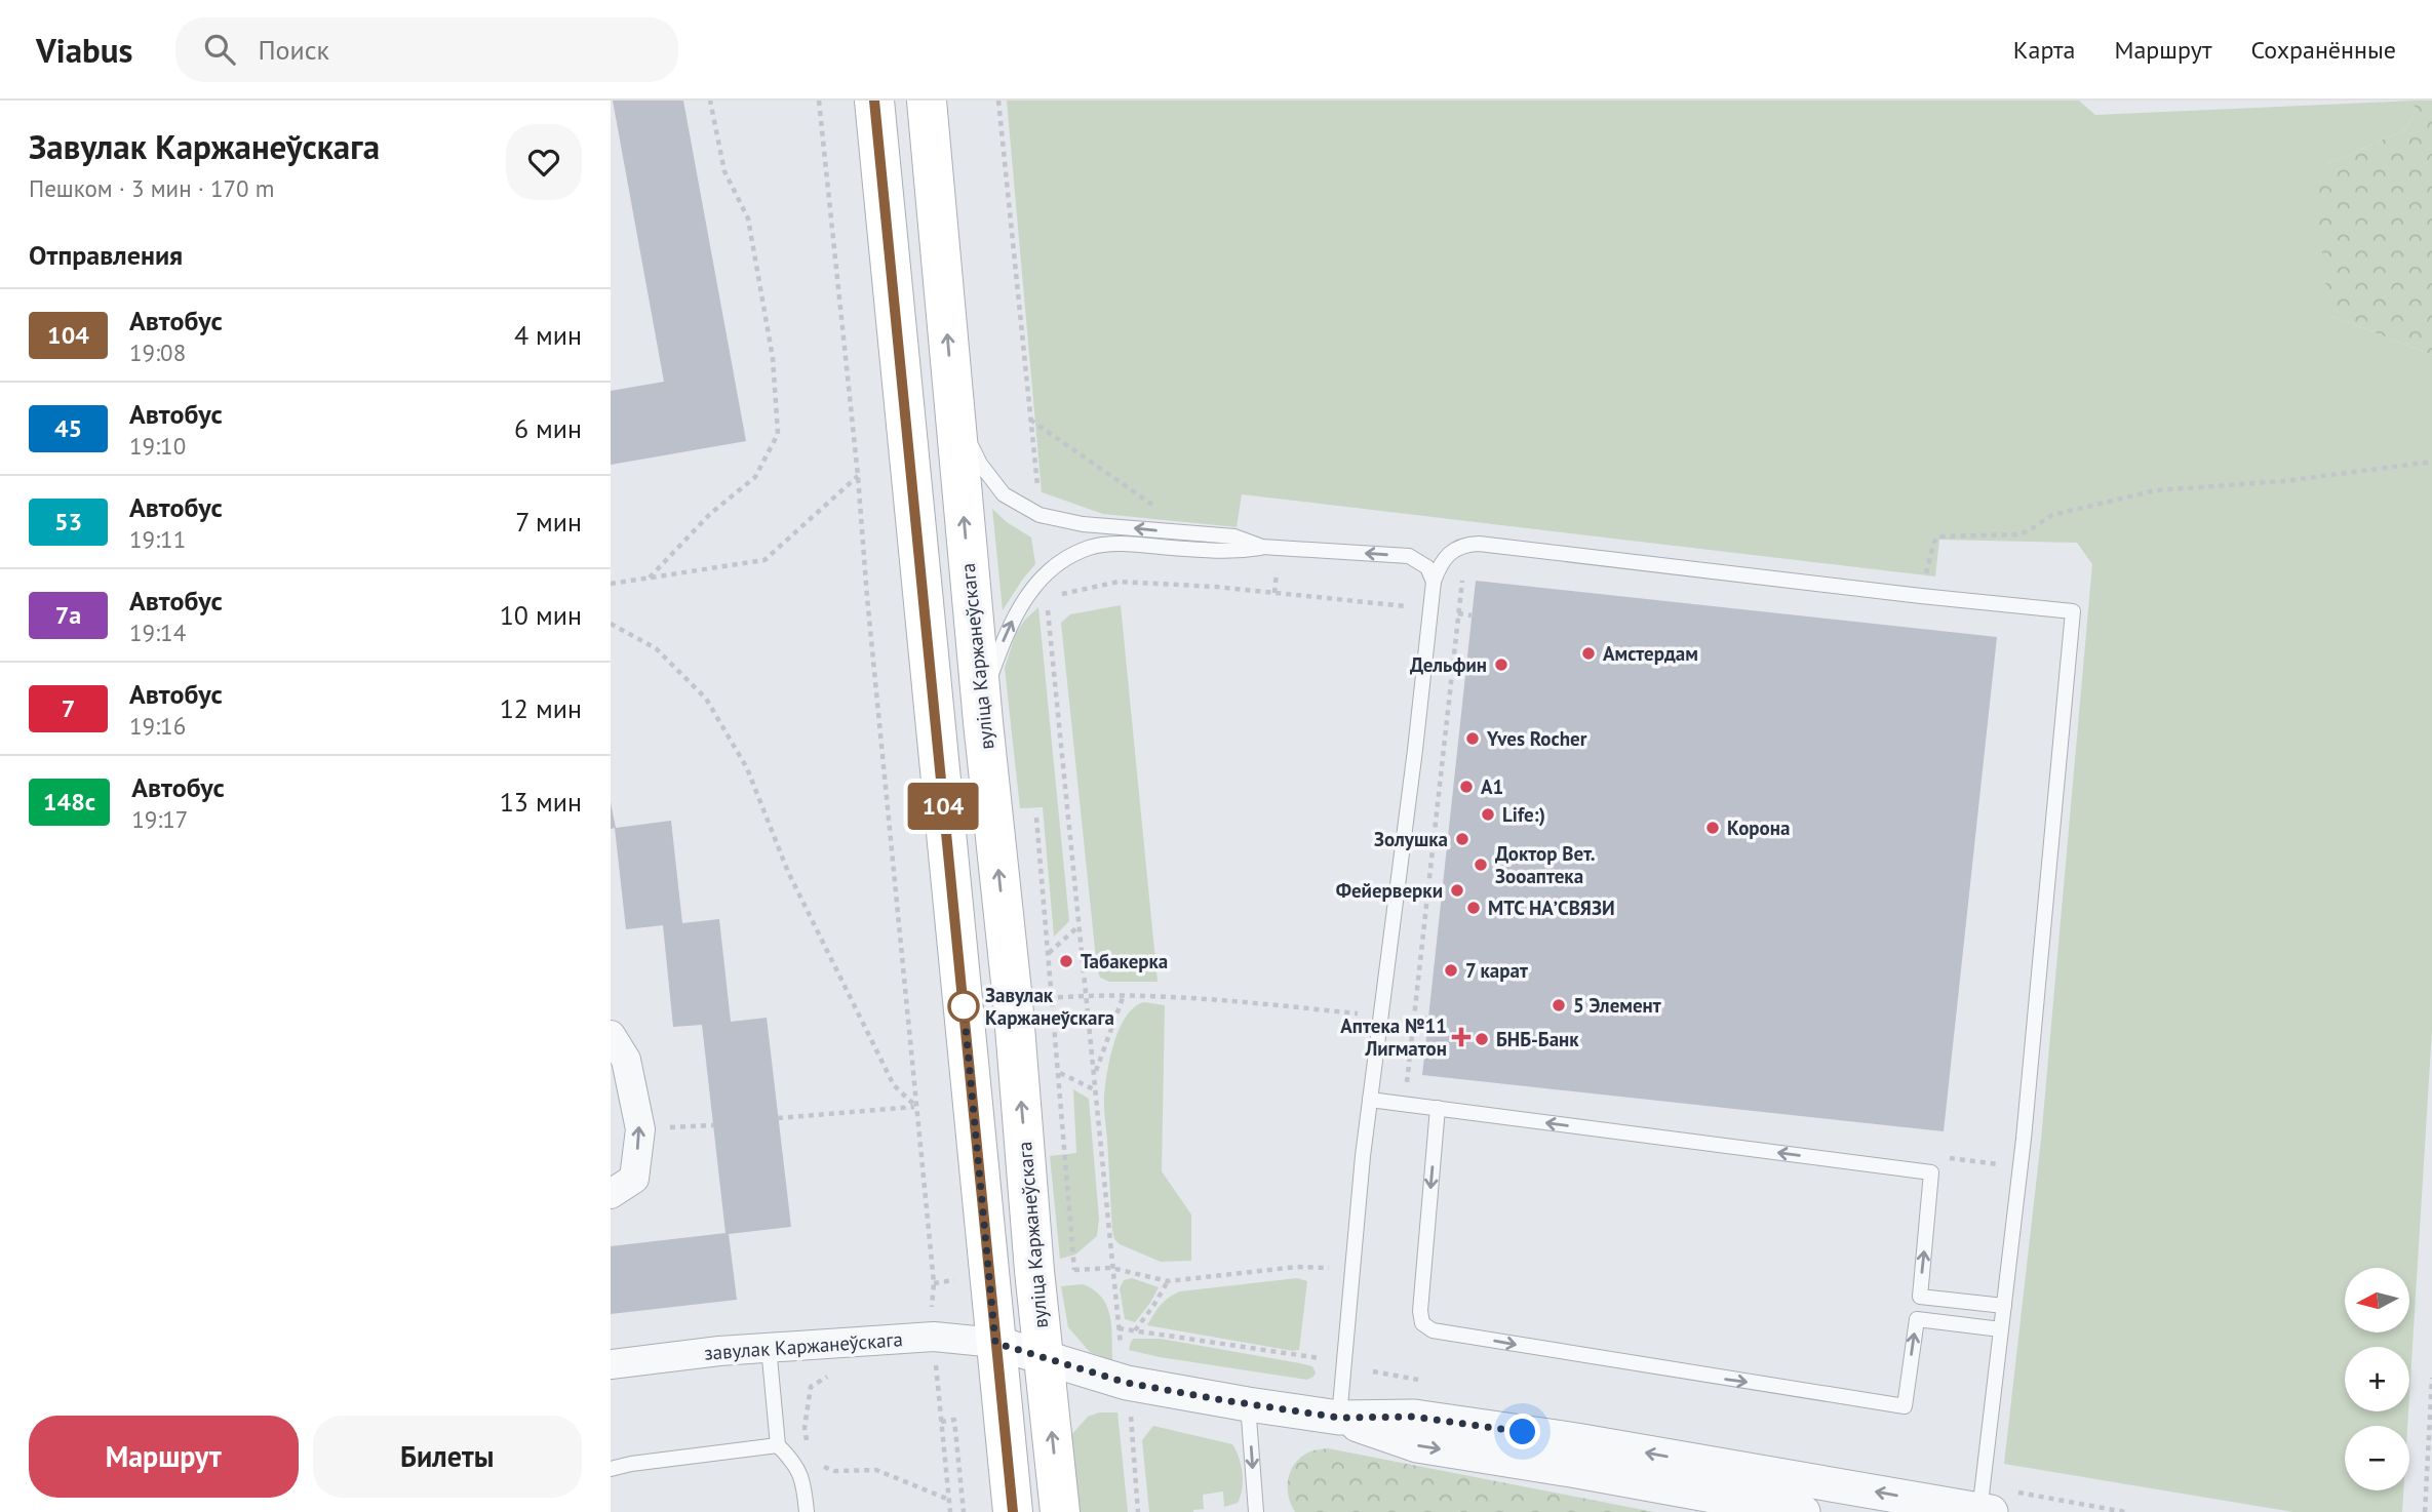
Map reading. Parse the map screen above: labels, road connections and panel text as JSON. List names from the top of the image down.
{
  "streets": {
    "main road": ["вуліца Каржанеўскага"],
    "street": ["завулак Каржанеўскага"]
  },
  "places": {
    "other": [
      "Амстердам",
      "Дельфин",
      "Yves Rocher",
      "A1",
      "Life:)",
      "Корона",
      "Золушка",
      "Доктор Вет. Зооаптека",
      "Фейерверки",
      "МТС НАʼСВЯЗИ",
      "Табакерка",
      "7 карат",
      "5 Элемент",
      "Завулак Каржанеўскага",
      "БНБ-Банк"
    ],
    "health": ["Аптека №11 Лигматон"]
  },
  "lines": ["bus line 104"],
  "north": "left",
  "page": {
    "header": "Viabus",
    "search": "Поиск",
    "nav": ["Карта", "Маршрут", "Сохранённые"],
    "heading": [
      ["Завулак Каржанеўскага", "Пешком · 3 мин · 170 m"],
      "Отправления"
    ],
    "on_map": "104",
    "list": [
      {
        "mark": "104",
        "name": "Автобус",
        "note": "19:08",
        "value": "4 мин"
      },
      {
        "mark": "45",
        "name": "Автобус",
        "note": "19:10",
        "value": "6 мин"
      },
      {
        "mark": "53",
        "name": "Автобус",
        "note": "19:11",
        "value": "7 мин"
      },
      {
        "mark": "7а",
        "name": "Автобус",
        "note": "19:14",
        "value": "10 мин"
      },
      {
        "mark": "7",
        "name": "Автобус",
        "note": "19:16",
        "value": "12 мин"
      },
      {
        "mark": "148с",
        "name": "Автобус",
        "note": "19:17",
        "value": "13 мин"
      }
    ],
    "map_buttons": ["+", "−"],
    "buttons": ["Маршрут", "Билеты"]
  }
}
